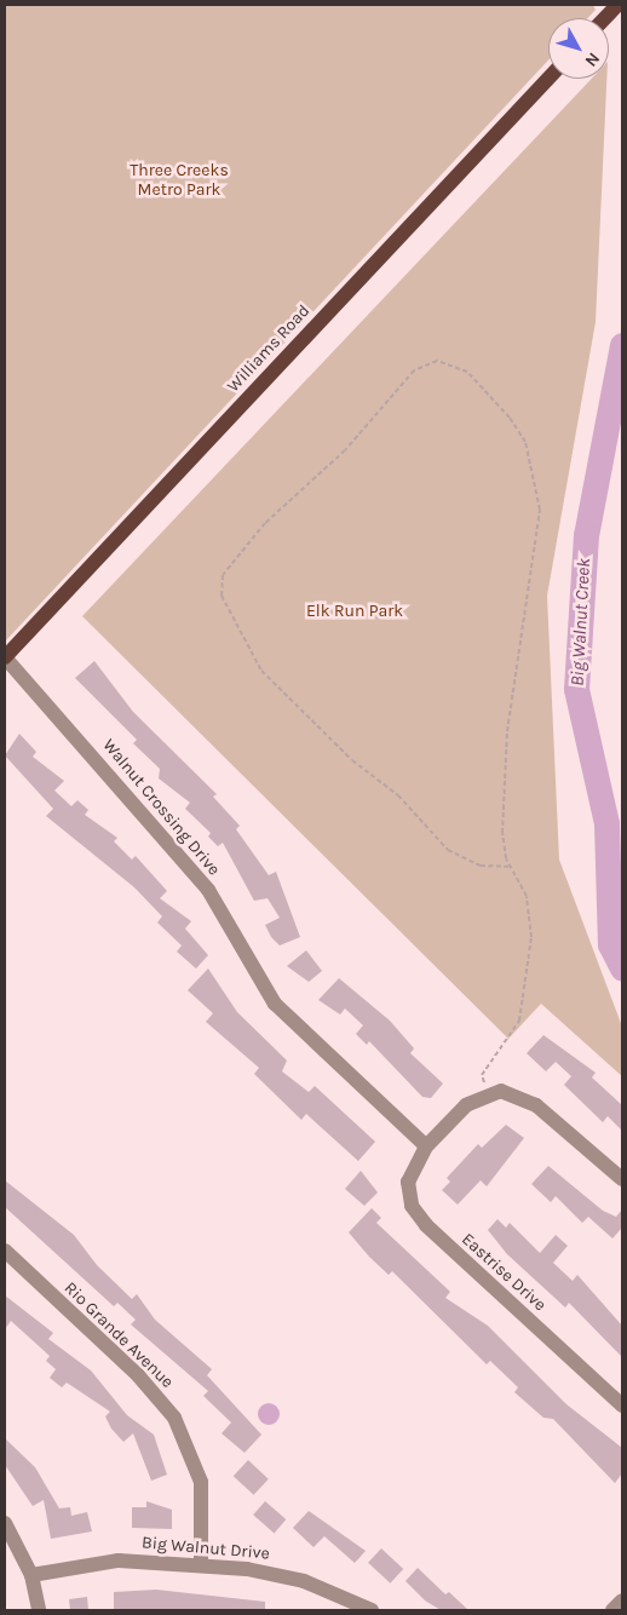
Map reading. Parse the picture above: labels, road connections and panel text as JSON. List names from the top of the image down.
{
  "streets": {
    "main road": ["Williams Road"],
    "street": [
      "Walnut Crossing Drive",
      "Eastrise Drive",
      "Rio Grande Avenue",
      "Big Walnut Drive"
    ]
  },
  "crossings": [
    ["Williams Road", "Walnut Crossing Drive"],
    ["Walnut Crossing Drive", "Eastrise Drive"],
    ["Rio Grande Avenue", "Big Walnut Drive"]
  ],
  "water": ["Big Walnut Creek"],
  "parks": ["Three Creeks Metro Park", "Elk Run Park"],
  "north": "bottom right"
}
